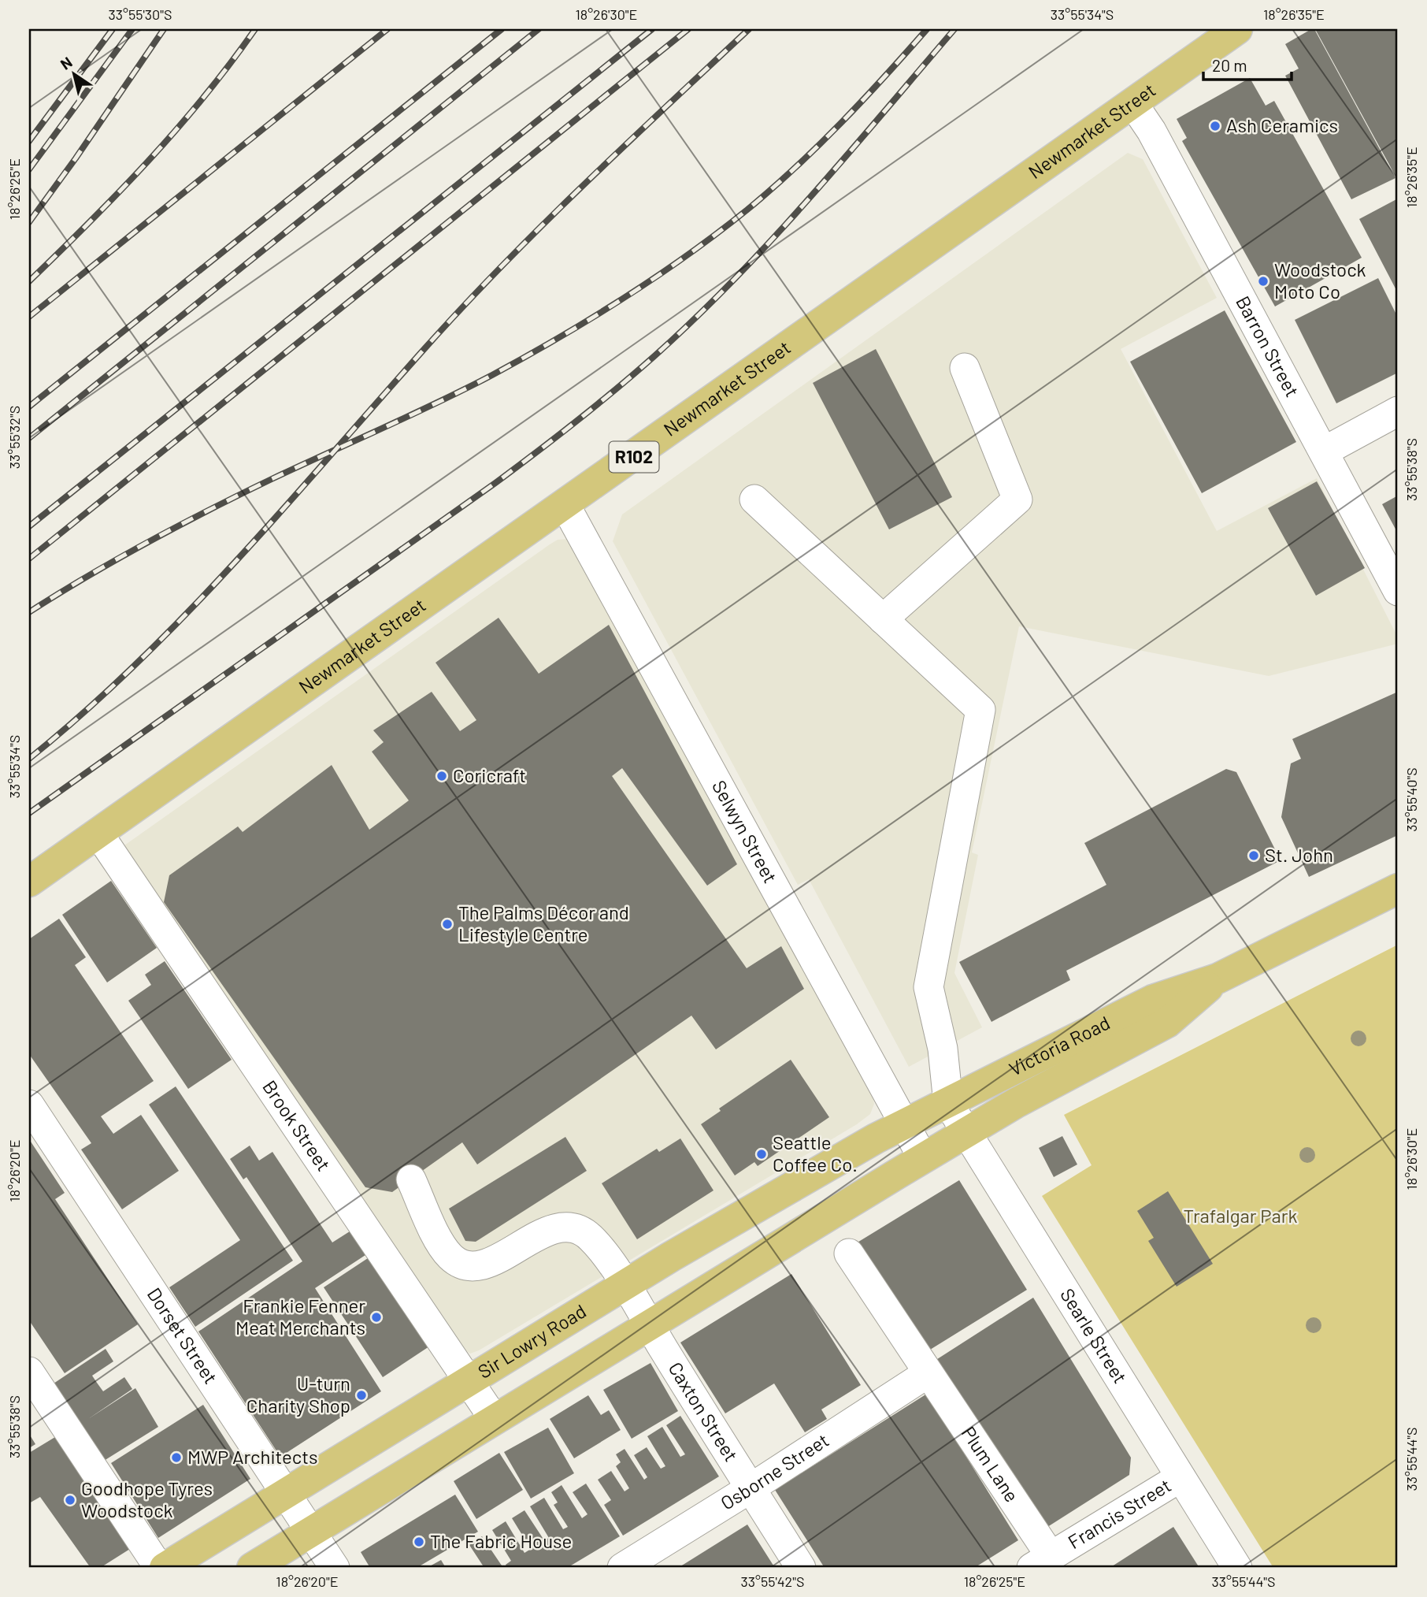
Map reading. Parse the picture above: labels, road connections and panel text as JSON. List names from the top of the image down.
{
  "streets": {
    "main road": [
      "Newmarket Street",
      "R102",
      "Victoria Road",
      "Sir Lowry Road"
    ],
    "street": [
      "Barron Street",
      "Selwyn Street",
      "Brook Street",
      "Searle Street",
      "Dorset Street",
      "Caxton Street",
      "Plum Lane",
      "Osborne Street",
      "Francis Street"
    ]
  },
  "crossings": [
    ["Newmarket Street", "Barron Street"],
    ["Newmarket Street", "Selwyn Street"],
    ["Newmarket Street", "Brook Street"],
    ["Selwyn Street", "Victoria Road"],
    ["Selwyn Street", "Sir Lowry Road"],
    ["Victoria Road", "Searle Street"],
    ["Victoria Road", "Sir Lowry Road"],
    ["Brook Street", "Sir Lowry Road"],
    ["Searle Street", "Francis Street"],
    ["Dorset Street", "Sir Lowry Road"],
    ["Sir Lowry Road", "Caxton Street"],
    ["Caxton Street", "Osborne Street"],
    ["Plum Lane", "Osborne Street"],
    ["Plum Lane", "Francis Street"]
  ],
  "parks": ["Trafalgar Park"],
  "places": [
    "Ash Ceramics",
    "Woodstock Moto Co",
    "Coricraft",
    "St. John",
    "The Palms Décor and Lifestyle Centre",
    "Seattle Coffee Co.",
    "Frankie Fenner Meat Merchants",
    "U-turn Charity Shop",
    "MWP Architects",
    "Goodhope Tyres Woodstock",
    "The Fabric House"
  ],
  "scale_bar": "20 m",
  "north": "top left",
  "coordinates": [
    "33°55'30\"S",
    "18°26'30\"E",
    "33°55'34\"S",
    "18°26'35\"E",
    "18°26'25\"E",
    "33°55'32\"S",
    "33°55'38\"S",
    "33°55'40\"S",
    "18°26'20\"E",
    "33°55'44\"S",
    "33°55'42\"S"
  ]
}
